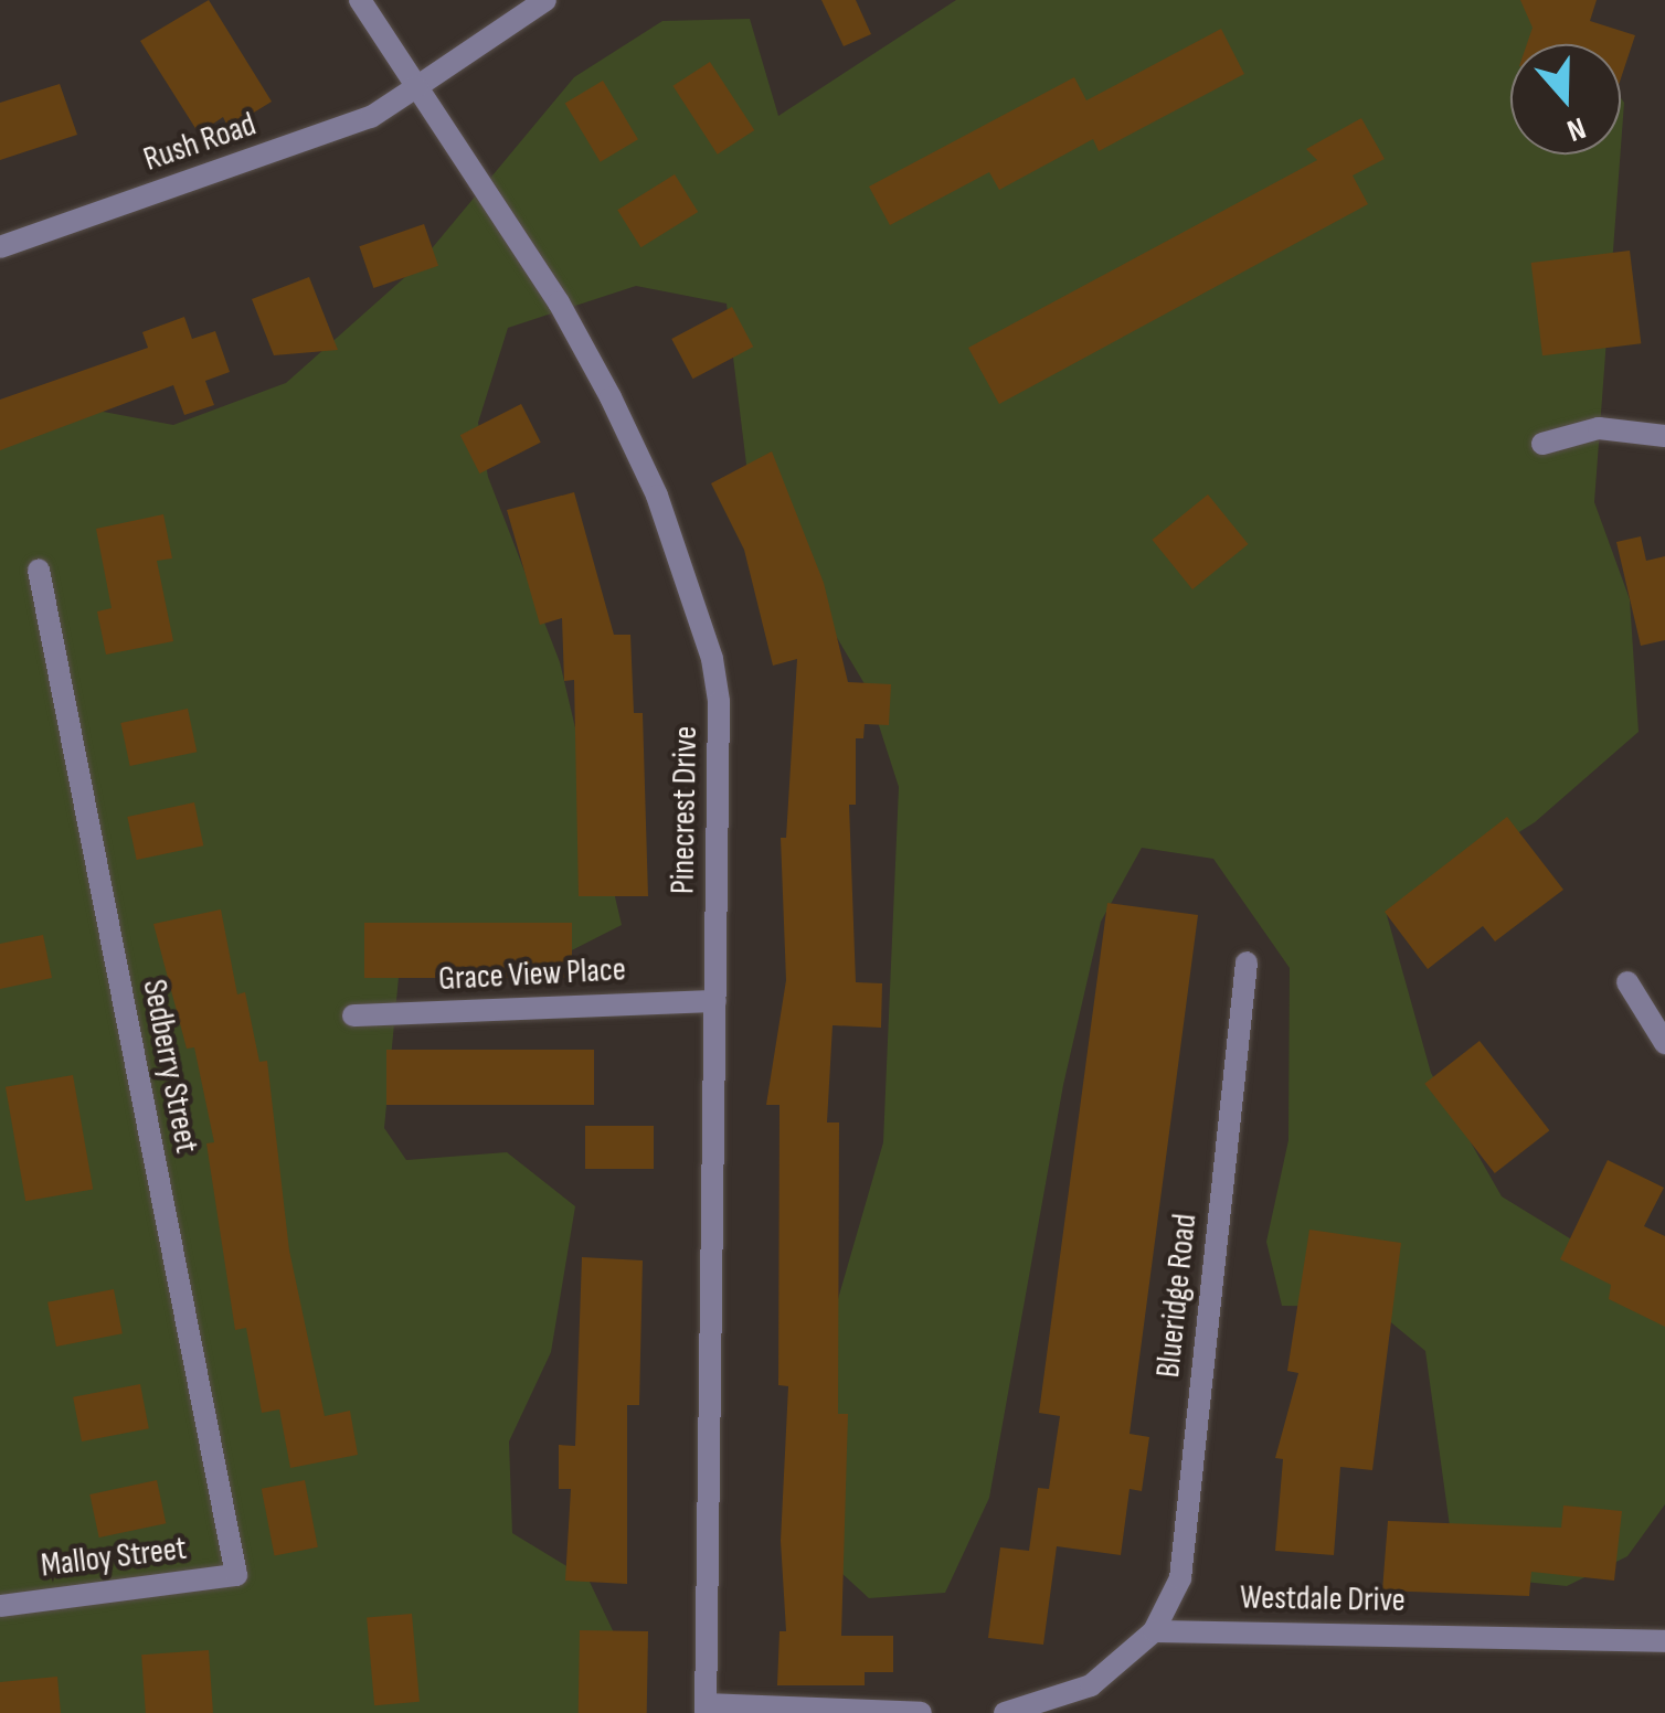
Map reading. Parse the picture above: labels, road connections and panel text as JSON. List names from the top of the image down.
{
  "streets": {
    "street": [
      "Rush Road",
      "Pinecrest Drive",
      "Grace View Place",
      "Sedberry Street",
      "Blueridge Road",
      "Malloy Street",
      "Westdale Drive"
    ]
  },
  "crossings": [
    ["Rush Road", "Pinecrest Drive"],
    ["Pinecrest Drive", "Grace View Place"],
    ["Sedberry Street", "Malloy Street"],
    ["Blueridge Road", "Westdale Drive"]
  ],
  "north": "bottom"
}
